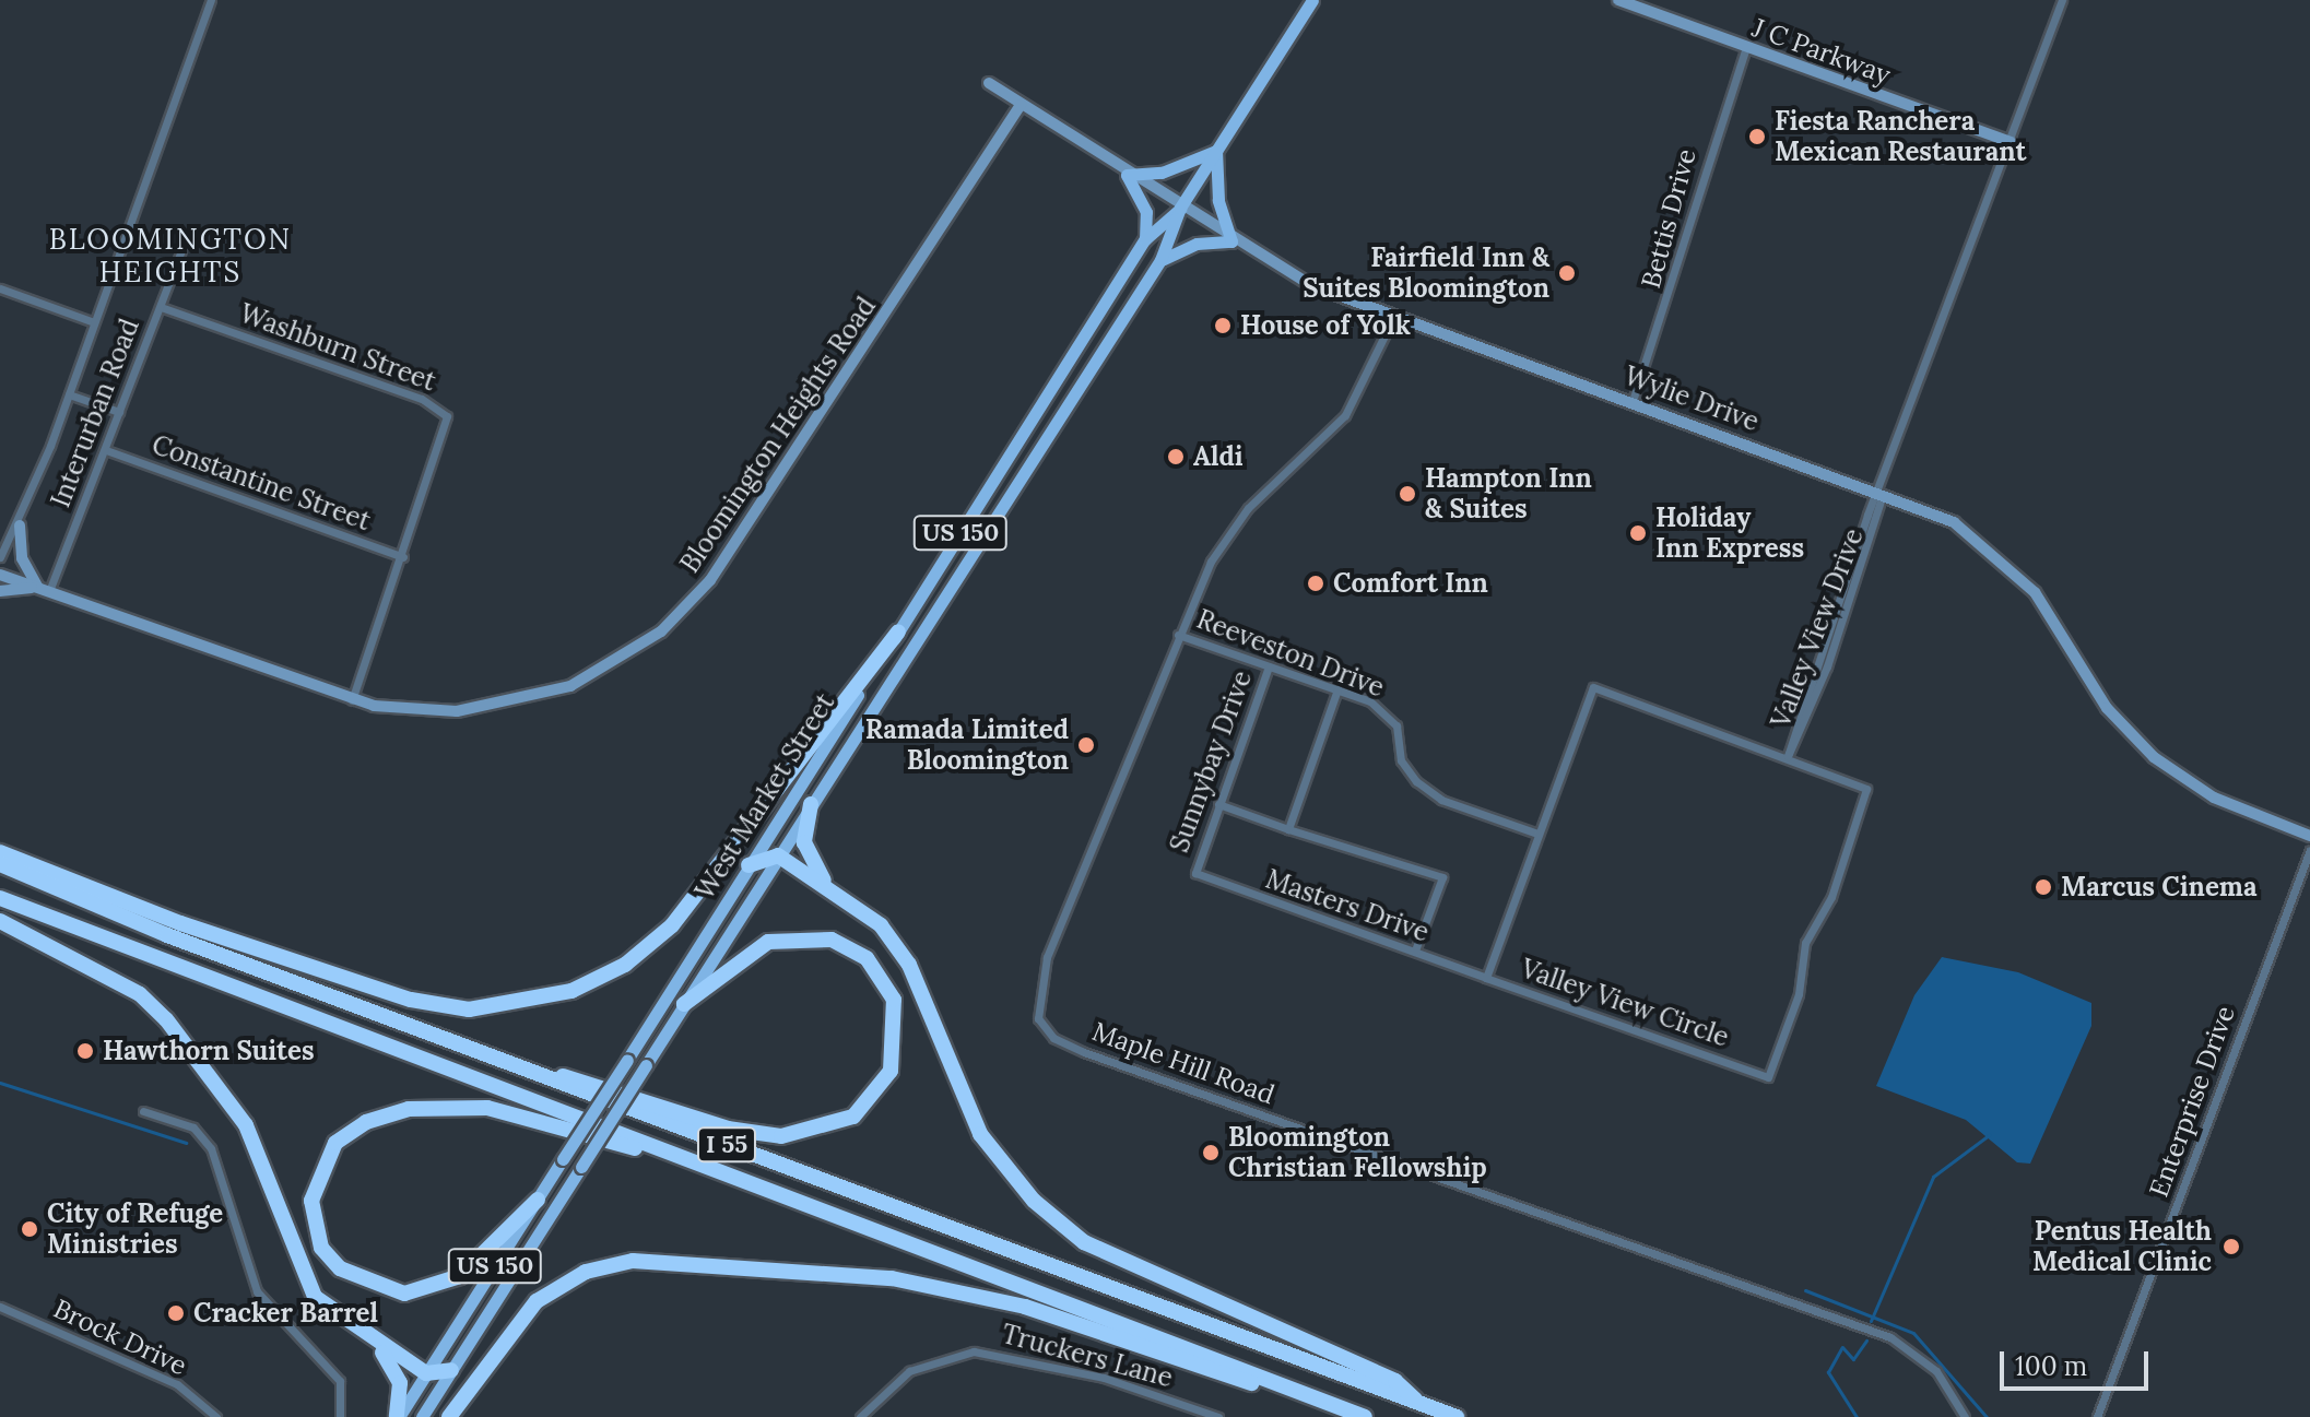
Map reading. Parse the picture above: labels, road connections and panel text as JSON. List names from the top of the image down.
{
  "streets": {
    "highway": ["I 55"],
    "main road": [
      "J C Parkway",
      "Wylie Drive",
      "Bloomington Heights Road",
      "US 150",
      "West Market Street"
    ],
    "street": [
      "Bettis Drive",
      "Washburn Street",
      "Interurban Road",
      "Constantine Street",
      "Valley View Drive",
      "Reeveston Drive",
      "Sunnybay Drive",
      "Masters Drive",
      "Valley View Circle",
      "Maple Hill Road",
      "Enterprise Drive",
      "Brock Drive",
      "Truckers Lane"
    ]
  },
  "crossings": [
    ["J C Parkway", "Bettis Drive"],
    ["J C Parkway", "Valley View Drive"],
    ["Bettis Drive", "Wylie Drive"],
    ["Washburn Street", "Interurban Road"],
    ["Washburn Street", "Constantine Street"],
    ["Wylie Drive", "Bloomington Heights Road"],
    ["Wylie Drive", "Valley View Drive"],
    ["Wylie Drive", "West Market Street"],
    ["Wylie Drive", "Maple Hill Road"],
    ["Interurban Road", "Bloomington Heights Road"],
    ["Interurban Road", "Constantine Street"],
    ["Valley View Drive", "Valley View Circle"],
    ["Reeveston Drive", "Sunnybay Drive"],
    ["Reeveston Drive", "Valley View Circle"],
    ["Reeveston Drive", "Maple Hill Road"],
    ["Sunnybay Drive", "Masters Drive"],
    ["Masters Drive", "Valley View Circle"]
  ],
  "districts": ["BLOOMINGTON HEIGHTS"],
  "places": [
    "Fiesta Ranchera Mexican Restaurant",
    "Fairfield Inn & Suites Bloomington",
    "House of Yolk",
    "Aldi",
    "Hampton Inn & Suites",
    "Holiday Inn Express",
    "Comfort Inn",
    "Ramada Limited Bloomington",
    "Marcus Cinema",
    "Hawthorn Suites",
    "Bloomington Christian Fellowship",
    "City of Refuge Ministries",
    "Pentus Health Medical Clinic",
    "Cracker Barrel"
  ],
  "scale_bar": "100 m"
}
